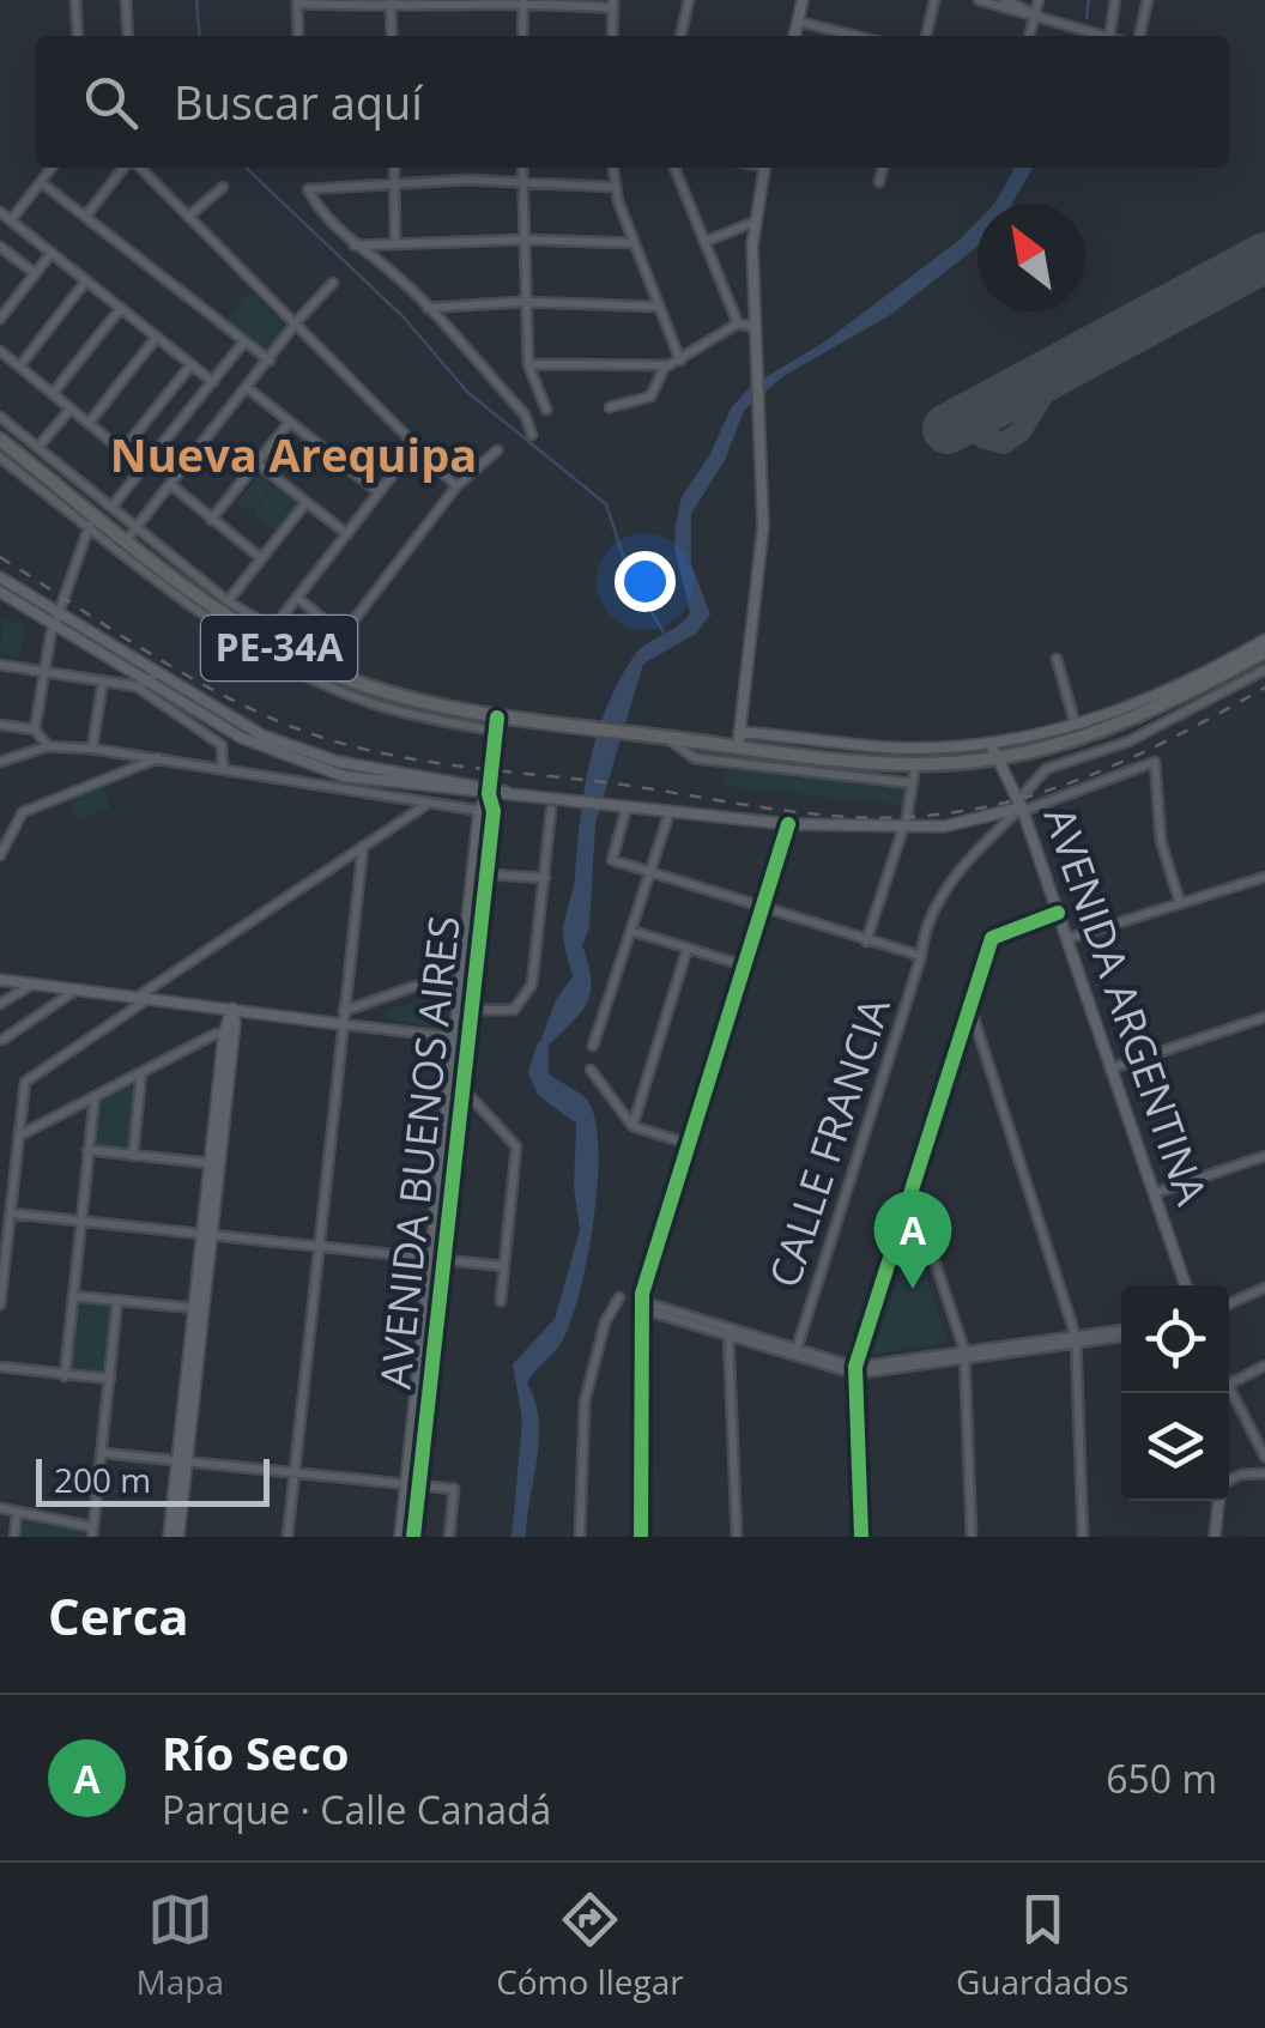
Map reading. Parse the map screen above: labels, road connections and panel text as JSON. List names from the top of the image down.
{
  "streets": {
    "highway": ["PE-34A"],
    "street": ["AVENIDA ARGENTINA", "CALLE FRANCIA", "AVENIDA BUENOS AIRES"]
  },
  "crossings": [
    ["PE-34A", "AVENIDA ARGENTINA"]
  ],
  "districts": ["Nueva Arequipa"],
  "scale_bar": "200 m",
  "north": "top left",
  "page": {
    "search": "Buscar aquí",
    "pins": "A",
    "scale": "200 m",
    "heading": "Cerca",
    "list": [
      {
        "mark": "A",
        "name": "Río Seco",
        "note": "Parque · Calle Canadá",
        "value": "650 m"
      }
    ],
    "nav": ["Mapa", "Cómo llegar", "Guardados"]
  }
}
